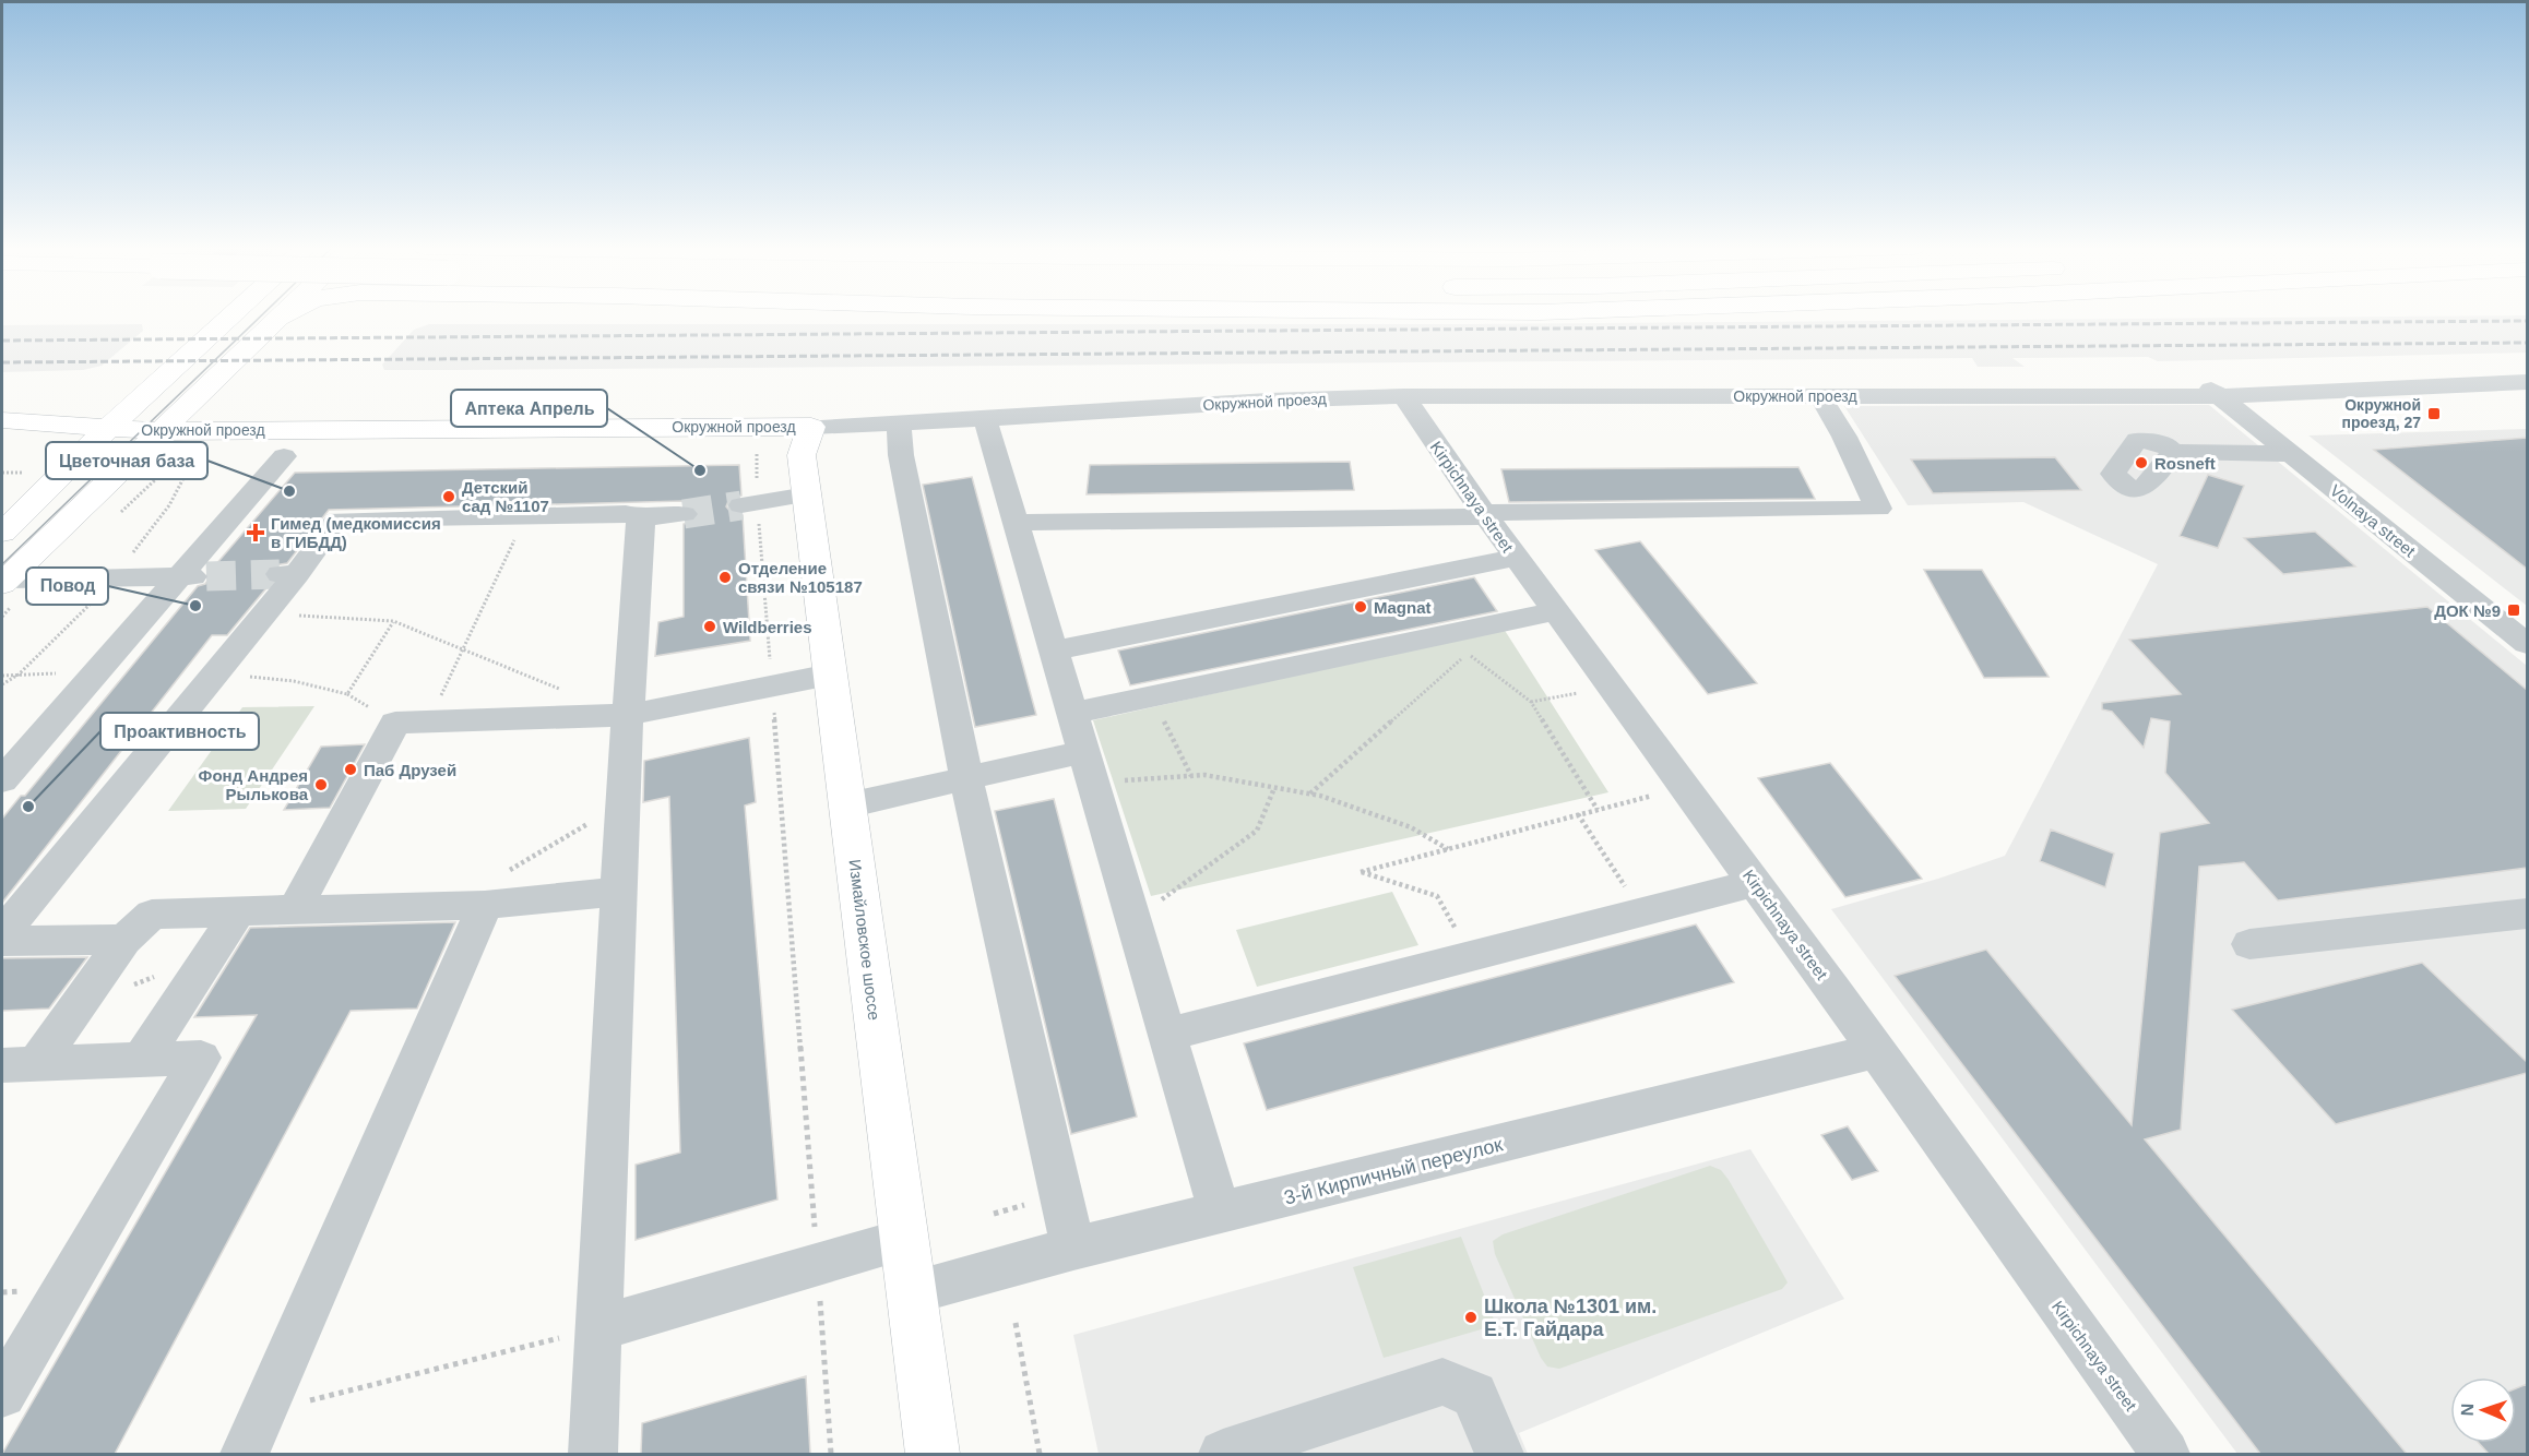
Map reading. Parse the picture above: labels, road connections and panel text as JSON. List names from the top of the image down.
{
  "streets": {
    "main road": ["Окружной проезд", "Измайловское шоссе"],
    "street": ["Kirpichnaya street", "Volnaya street", "3-й Кирпичный переулок"]
  },
  "crossings": [
    ["Окружной проезд", "Kirpichnaya street"],
    ["Окружной проезд", "Volnaya street"],
    ["Окружной проезд", "Измайловское шоссе"],
    ["Kirpichnaya street", "3-й Кирпичный переулок"],
    ["Измайловское шоссе", "3-й Кирпичный переулок"]
  ],
  "places": {
    "transit": ["Окружной проезд, 27", "ДОК №9"],
    "other": [
      "Rosneft",
      "Аптека Апрель",
      "Цветочная база",
      "Детский сад №1107",
      "Отделение связи №105187",
      "Повод",
      "Magnat",
      "Wildberries",
      "Паб Друзей",
      "Фонд Андрея Рылькова",
      "Проактивность",
      "Школа №1301 им. Е.Т. Гайдара"
    ],
    "health": ["Гимед (медкомиссия в ГИБДД)"]
  },
  "north": "left"
}
